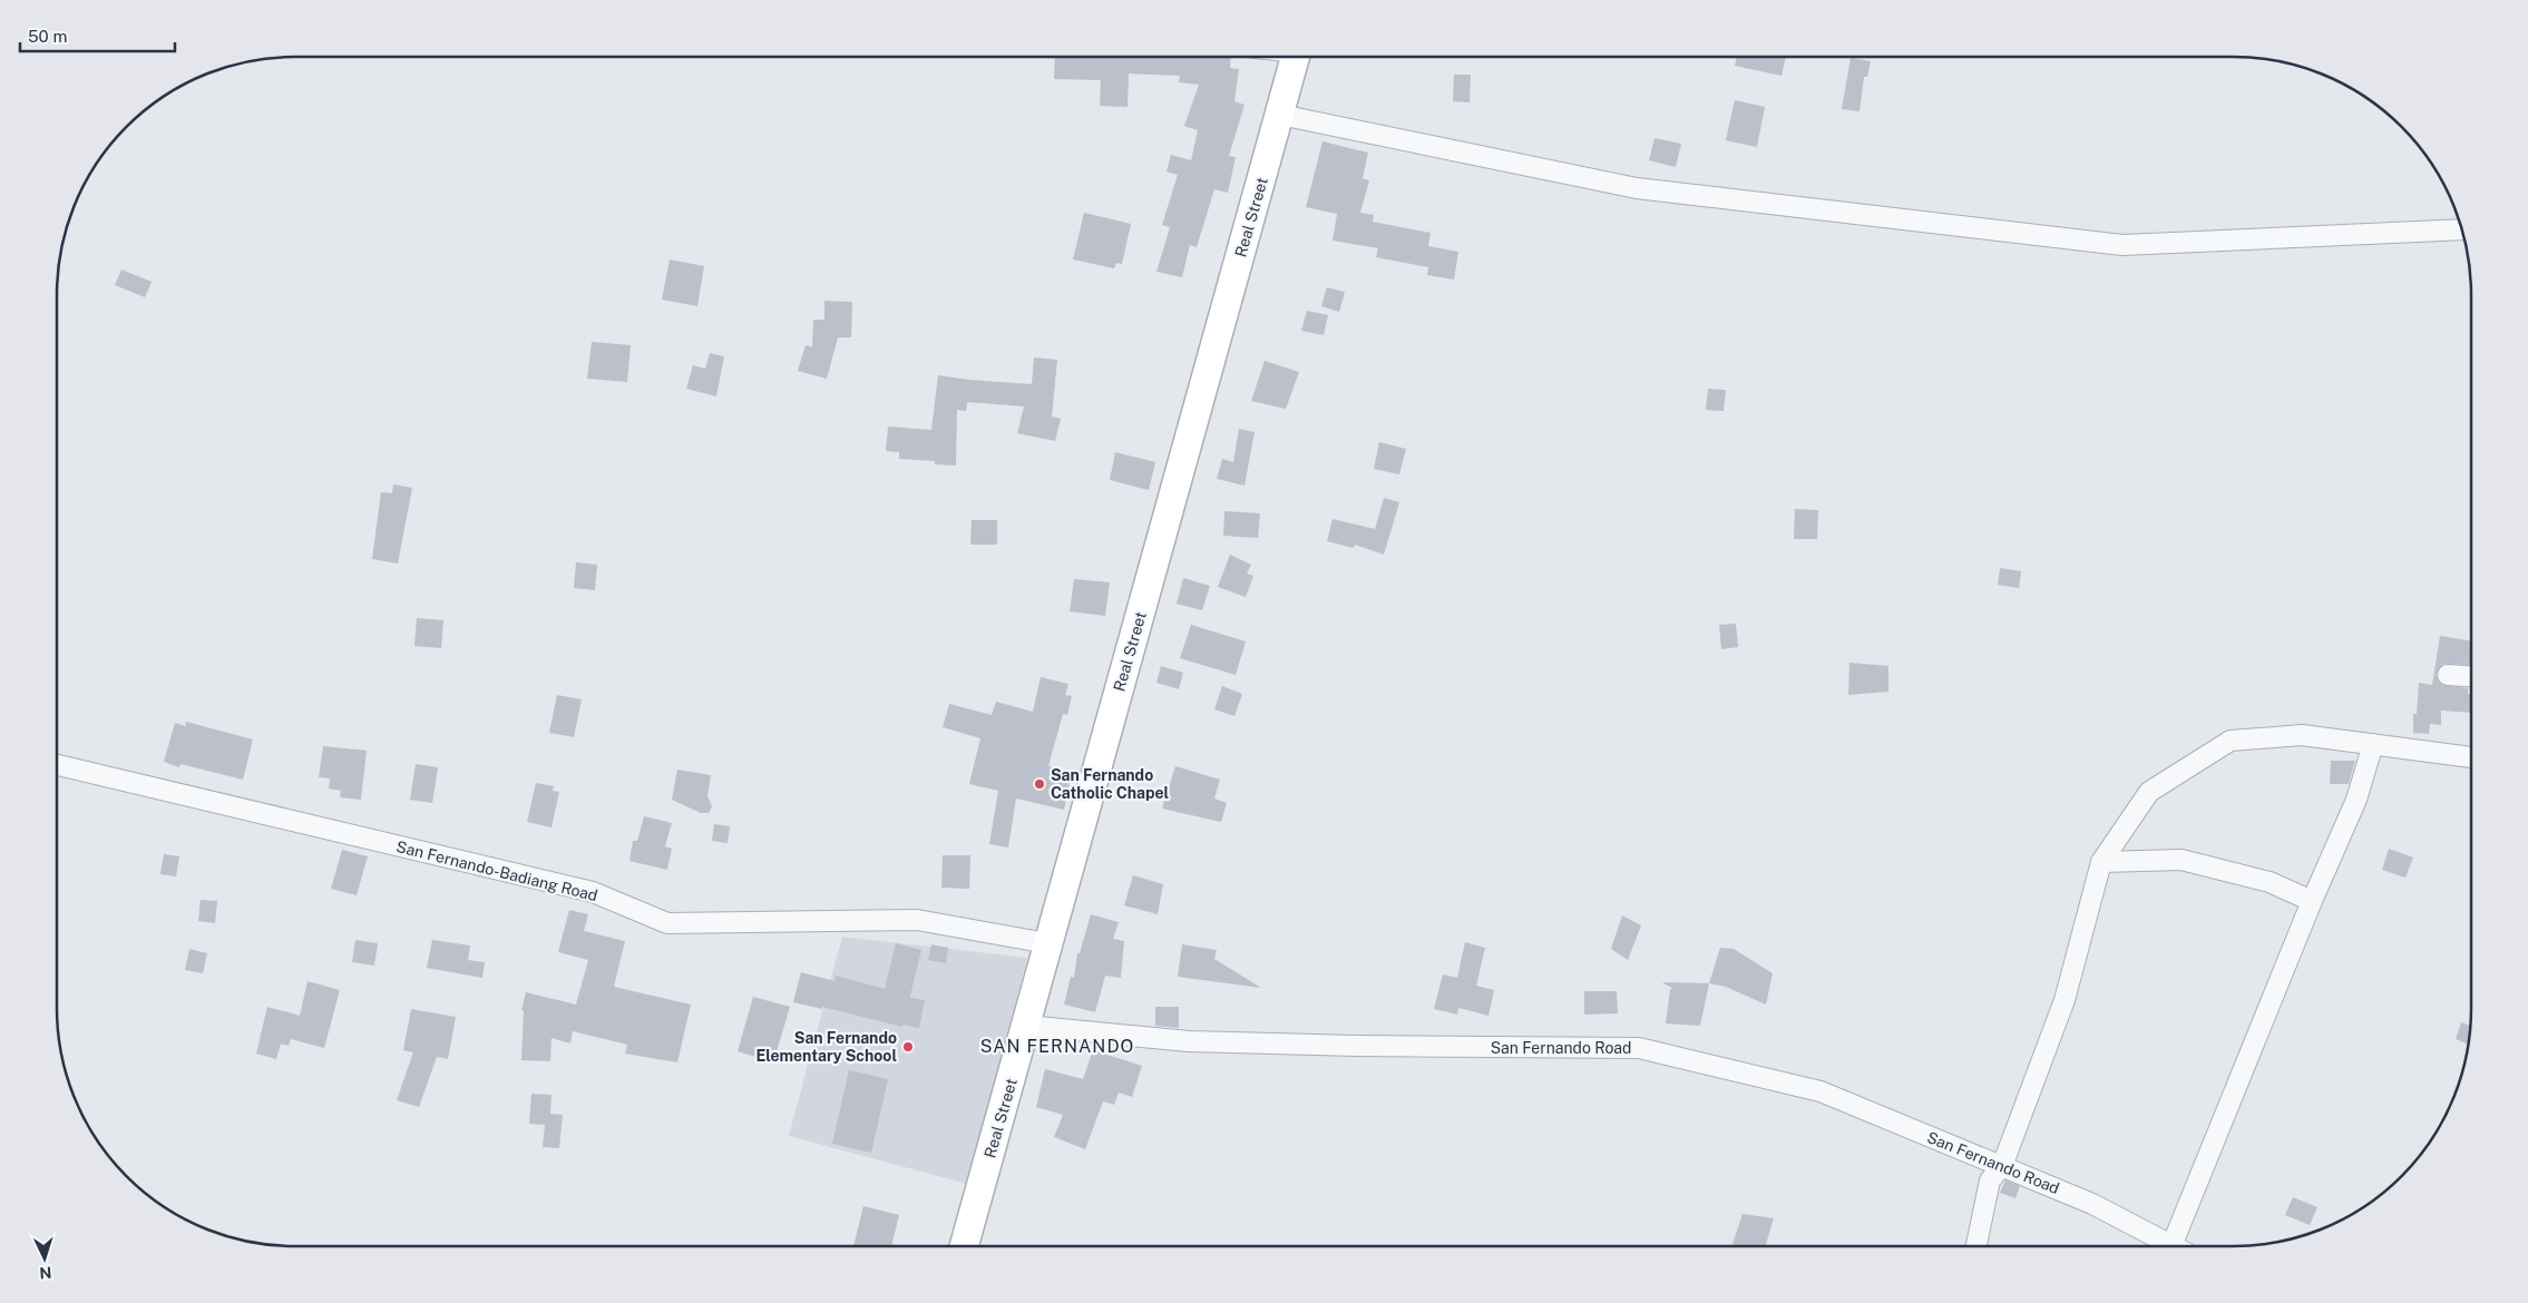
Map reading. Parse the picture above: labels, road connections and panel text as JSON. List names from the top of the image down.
{
  "streets": {
    "main road": ["Real Street"],
    "street": ["San Fernando-Badiang Road", "San Fernando Road"]
  },
  "crossings": [
    ["Real Street", "San Fernando-Badiang Road"],
    ["Real Street", "San Fernando Road"]
  ],
  "districts": ["SAN FERNANDO"],
  "places": ["San Fernando Catholic Chapel", "San Fernando Elementary School"],
  "scale_bar": "50 m",
  "north": "bottom"
}
